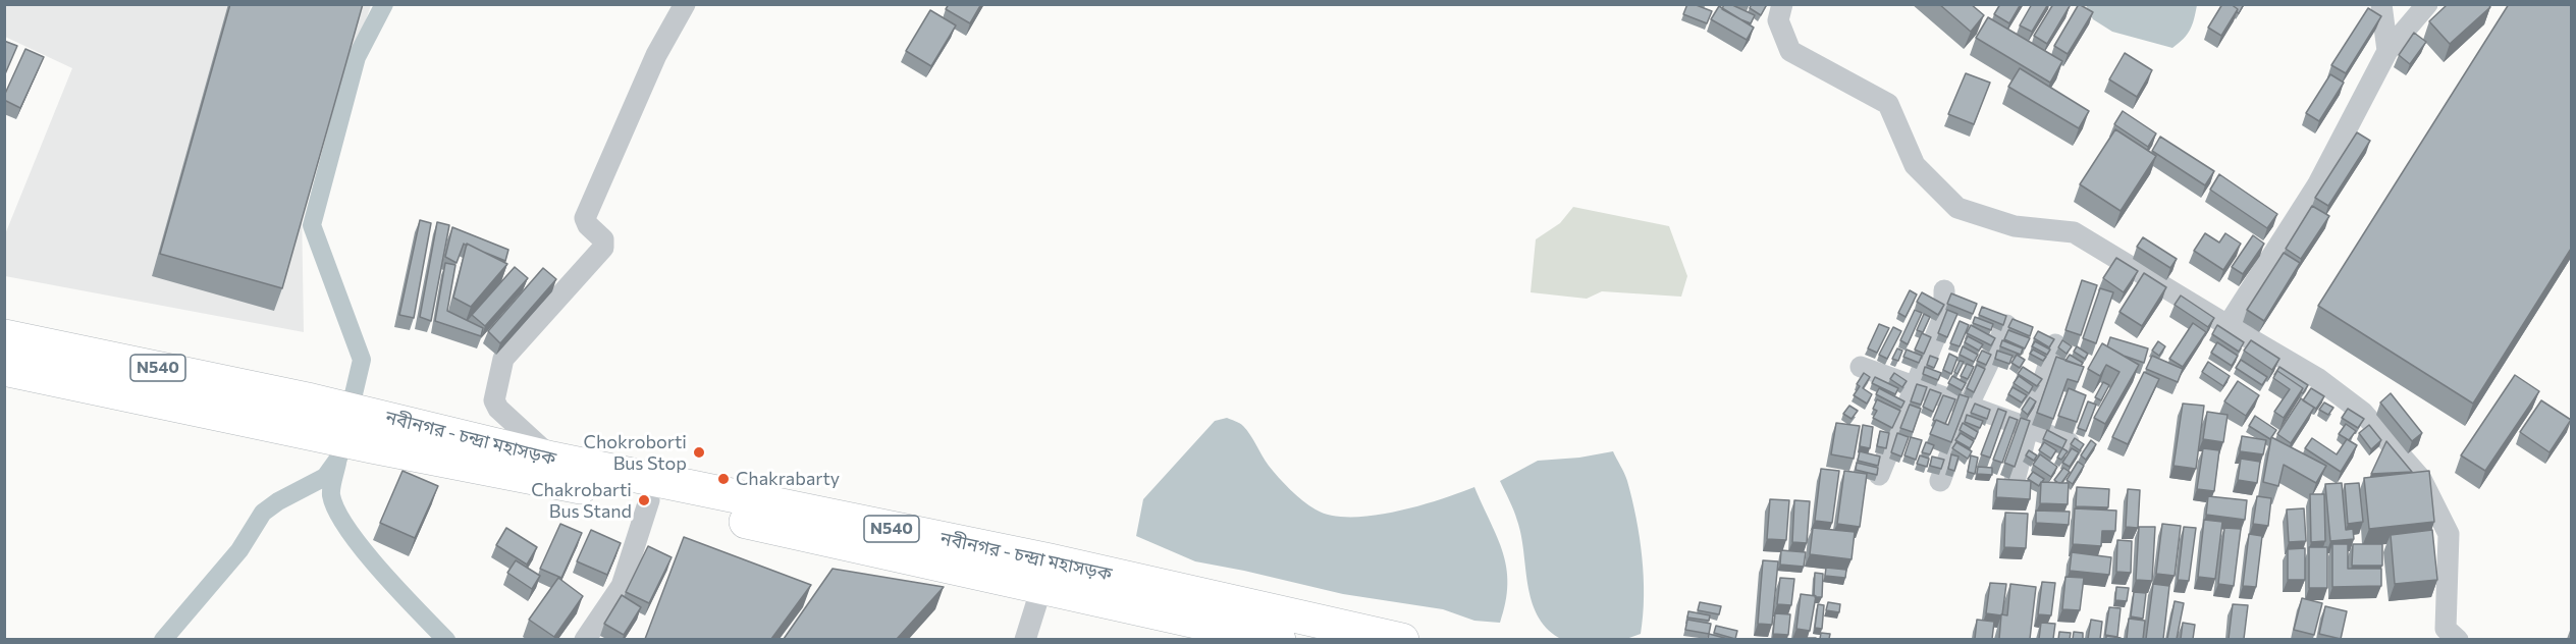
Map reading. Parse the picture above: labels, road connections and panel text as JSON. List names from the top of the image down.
{
  "streets": {
    "highway": ["N540", "নবীনগর - চন্দ্রা মহাসড়ক"]
  },
  "places": ["Chokroborti Bus Stop", "Chakrabarty", "Chakrobarti Bus Stand"]
}
